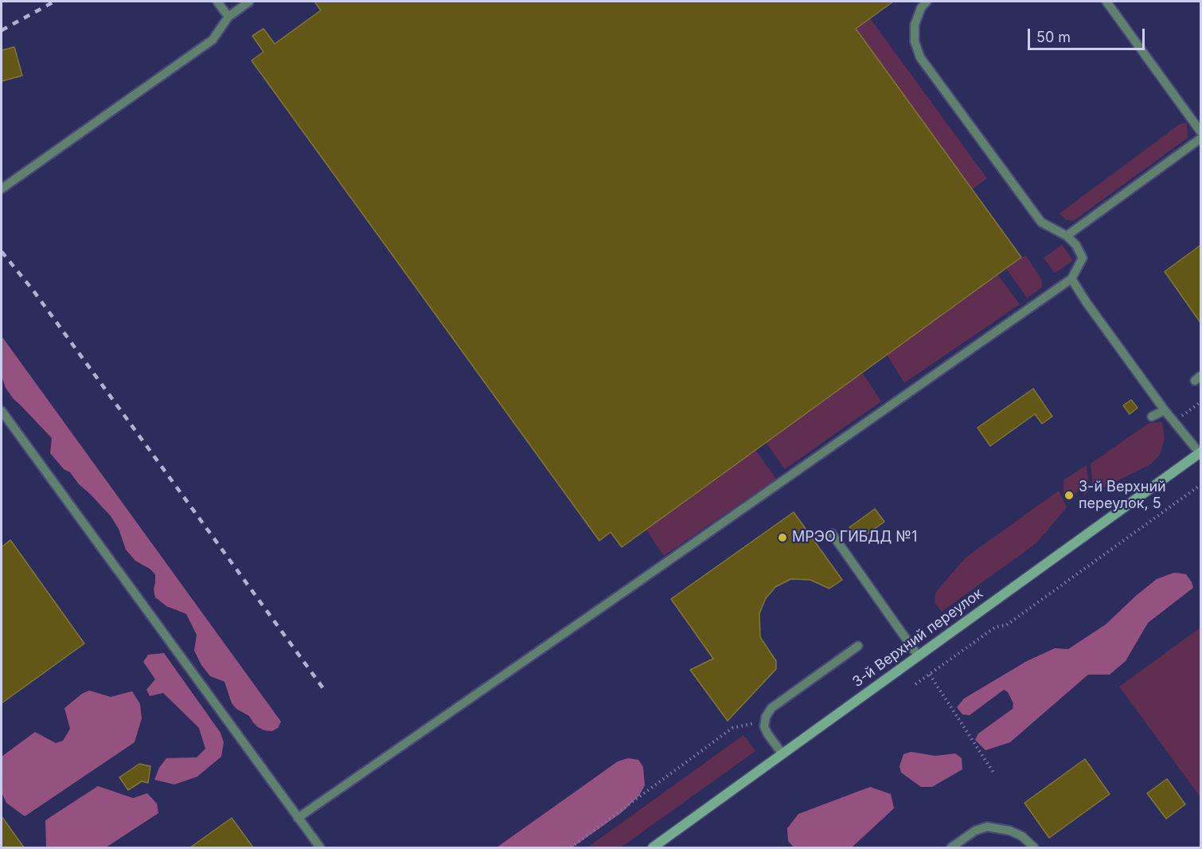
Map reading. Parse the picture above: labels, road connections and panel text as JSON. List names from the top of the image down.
{
  "streets": {
    "street": ["3-й Верхний переулок"]
  },
  "places": ["3-й Верхний переулок, 5", "МРЭО ГИБДД №1"],
  "scale_bar": "50 m"
}
